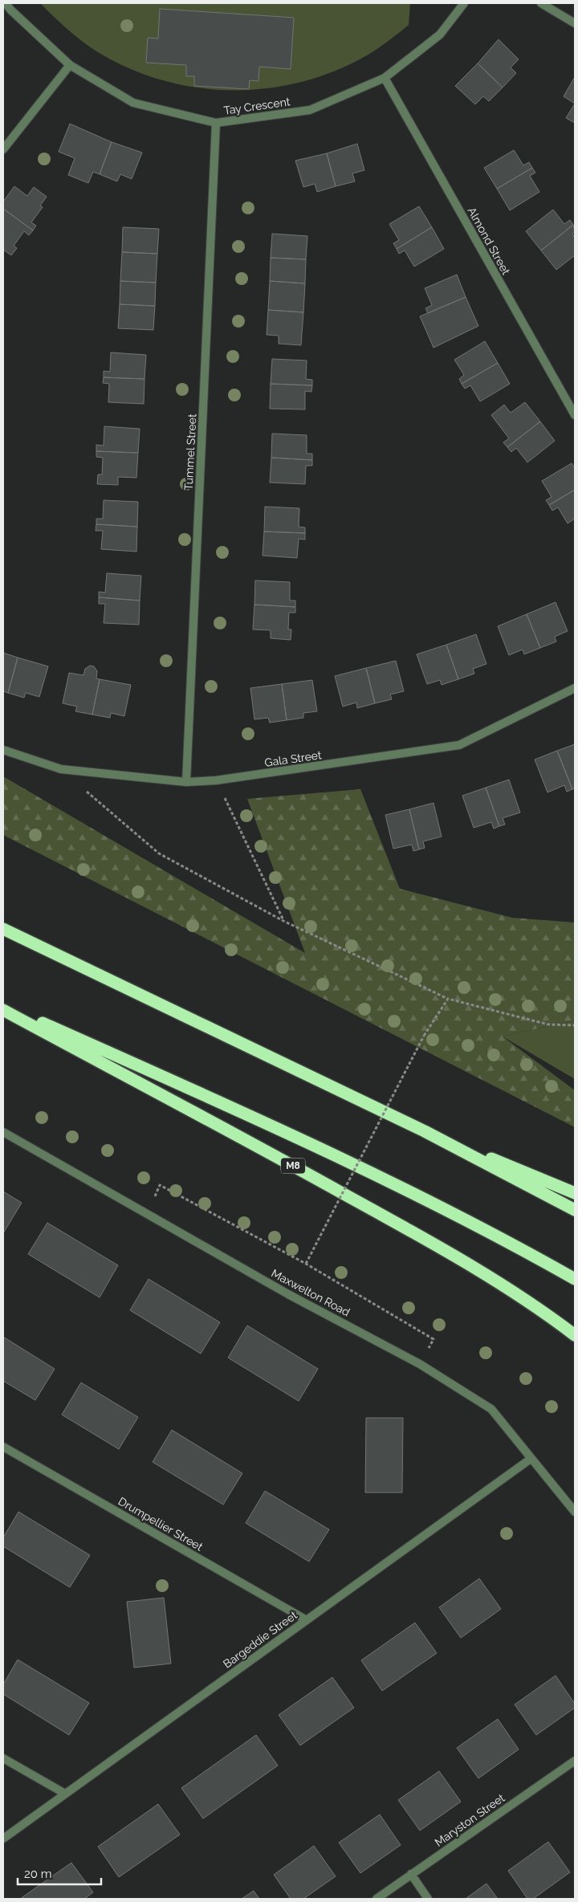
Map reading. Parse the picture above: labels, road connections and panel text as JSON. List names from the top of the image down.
{
  "streets": {
    "highway": ["M8"],
    "street": [
      "Tay Crescent",
      "Almond Street",
      "Tummel Street",
      "Gala Street",
      "Maxwelton Road",
      "Drumpellier Street",
      "Bargeddie Street",
      "Maryston Street"
    ]
  },
  "crossings": [
    ["Tay Crescent", "Almond Street"],
    ["Tay Crescent", "Tummel Street"],
    ["Tummel Street", "Gala Street"],
    ["Maxwelton Road", "Bargeddie Street"],
    ["Drumpellier Street", "Bargeddie Street"]
  ],
  "scale_bar": "20 m"
}
